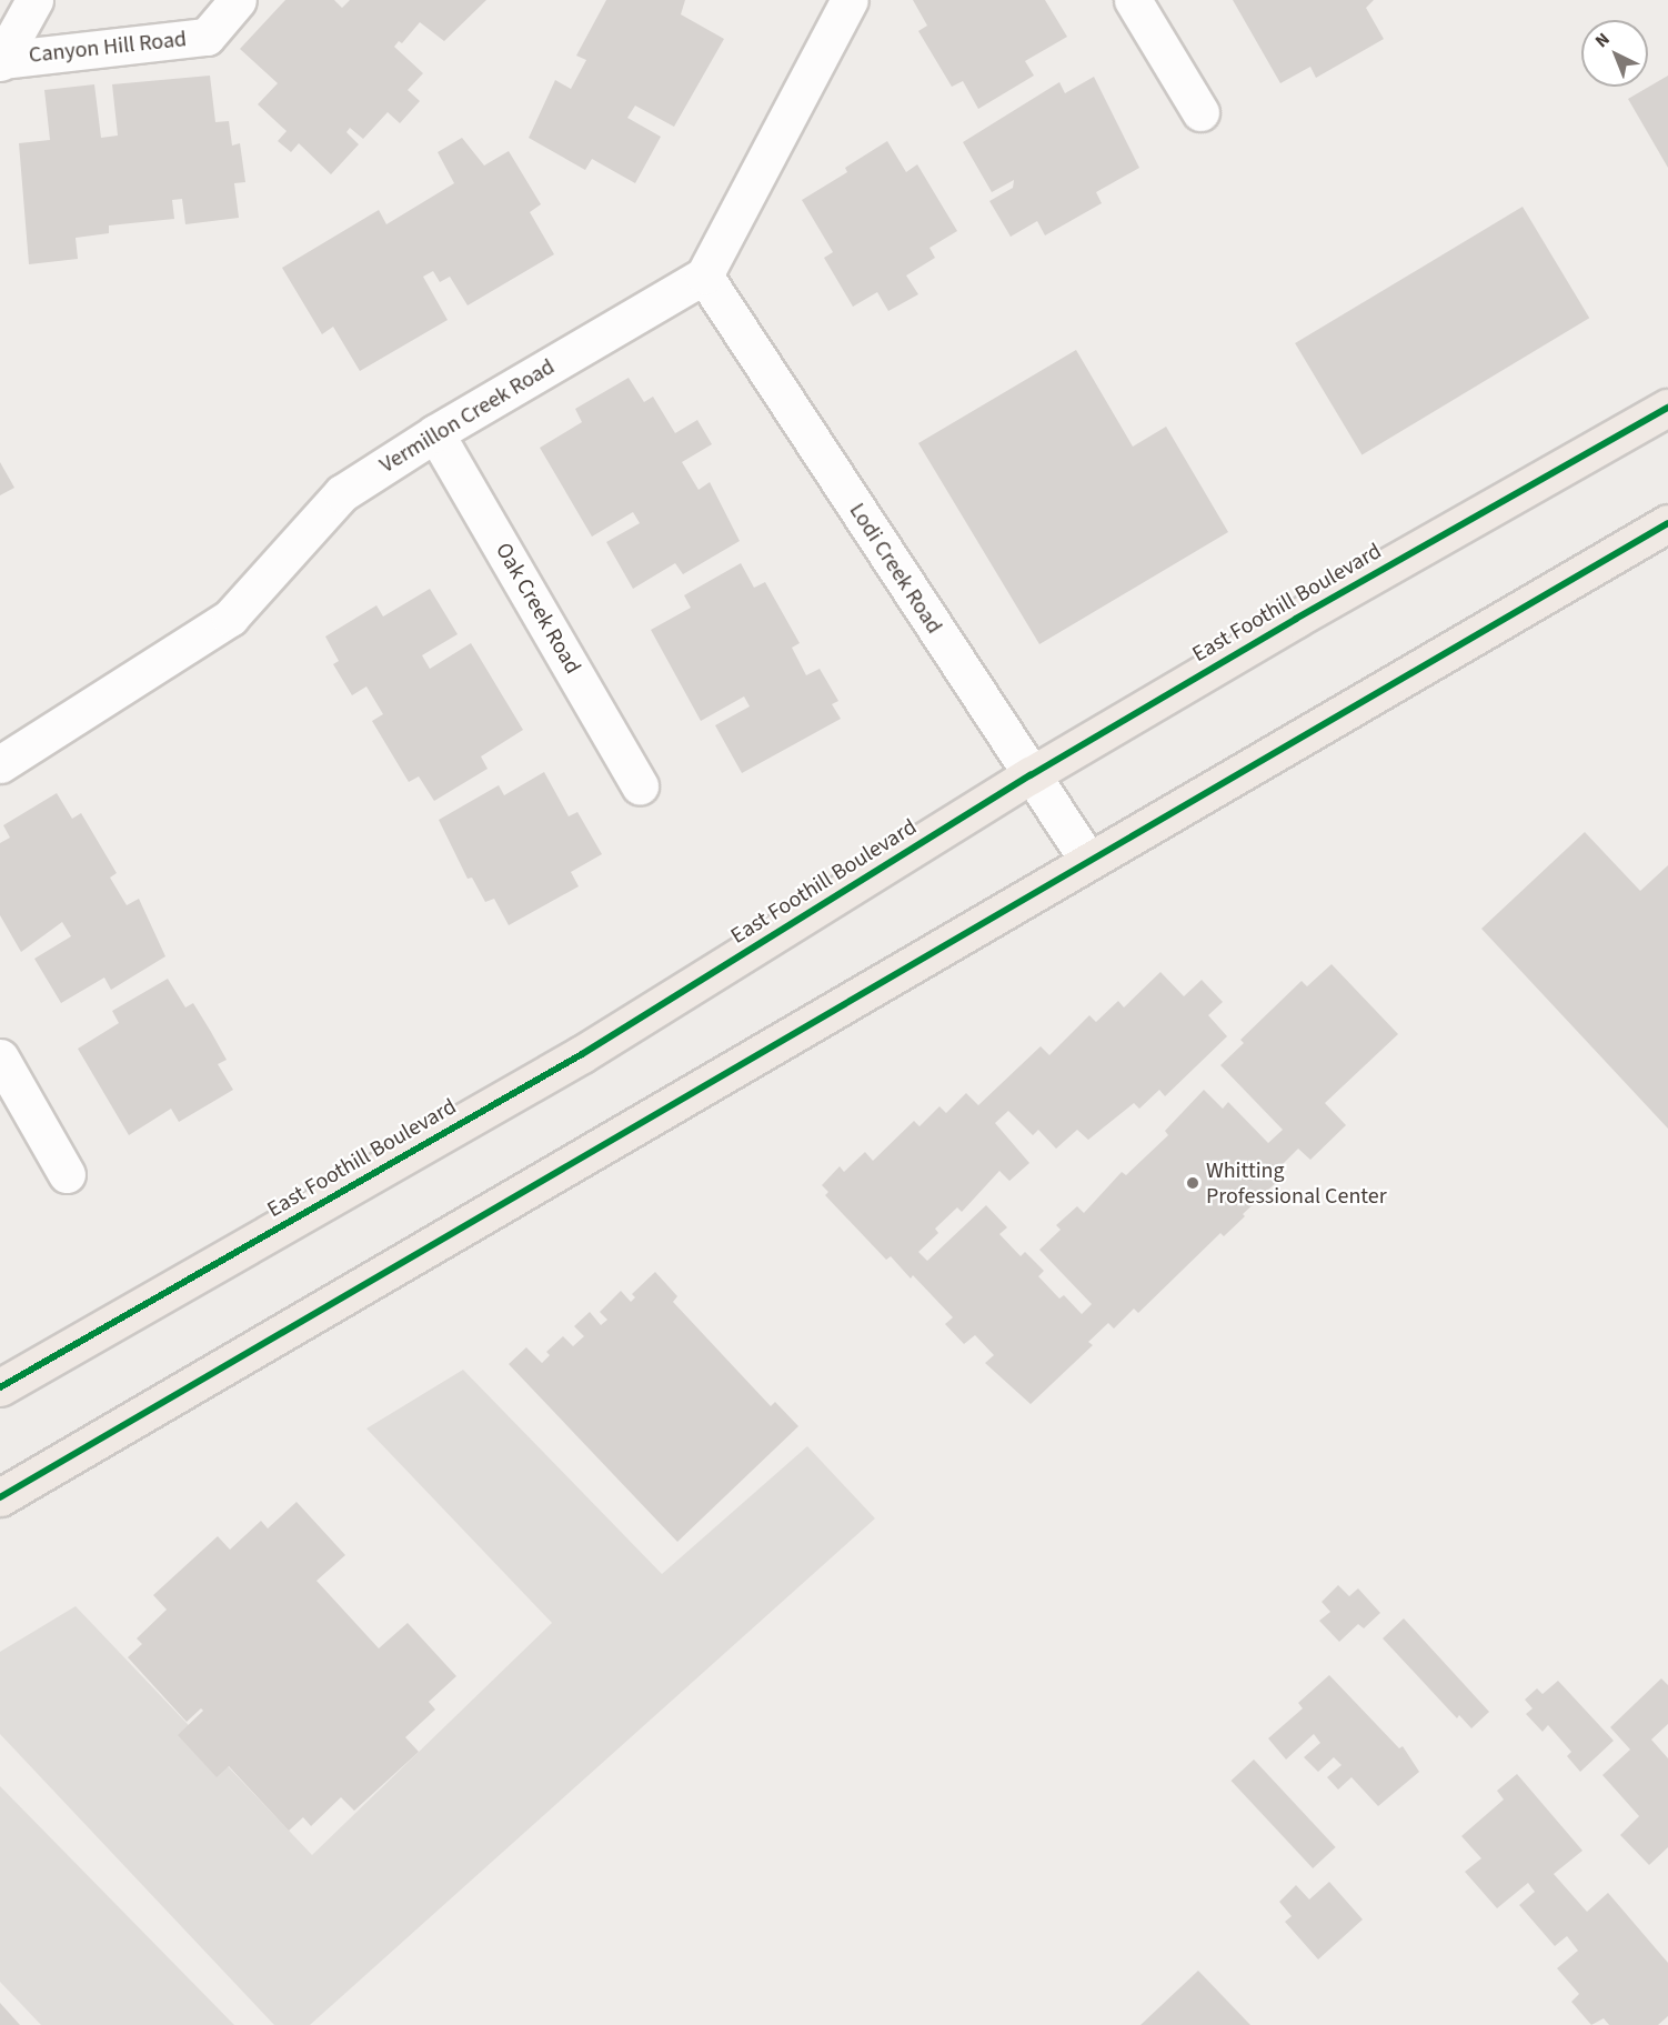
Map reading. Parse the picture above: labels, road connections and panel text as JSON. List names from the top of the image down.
{
  "streets": {
    "main road": ["East Foothill Boulevard"],
    "street": [
      "Canyon Hill Road",
      "Vermillon Creek Road",
      "Lodi Creek Road",
      "Oak Creek Road"
    ]
  },
  "crossings": [
    ["Vermillon Creek Road", "Lodi Creek Road"],
    ["Vermillon Creek Road", "Oak Creek Road"],
    ["Lodi Creek Road", "East Foothill Boulevard"]
  ],
  "places": ["Whitting Professional Center"],
  "north": "top left"
}
